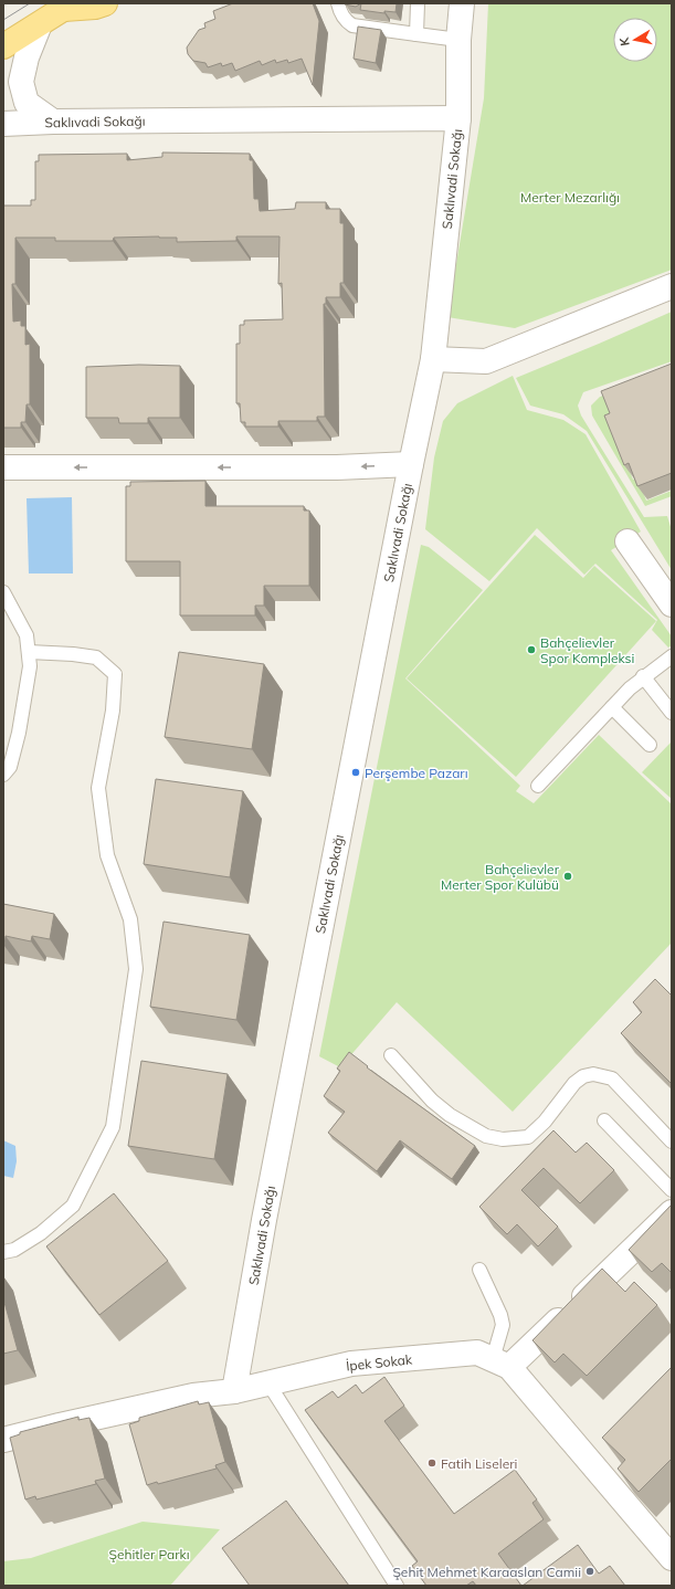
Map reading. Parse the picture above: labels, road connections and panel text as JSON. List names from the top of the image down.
{
  "streets": {
    "street": ["Saklıvadi Sokağı", "İpek Sokak"]
  },
  "crossings": [
    ["Saklıvadi Sokağı", "İpek Sokak"]
  ],
  "parks": ["Merter Mezarlığı", "Şehitler Parkı"],
  "places": [
    "Bahçelievler Spor Kompleksi",
    "Perşembe Pazarı",
    "Bahçelievler Merter Spor Kulübü",
    "Fatih Liseleri",
    "Şehit Mehmet Karaaslan Camii"
  ],
  "north": "left"
}
